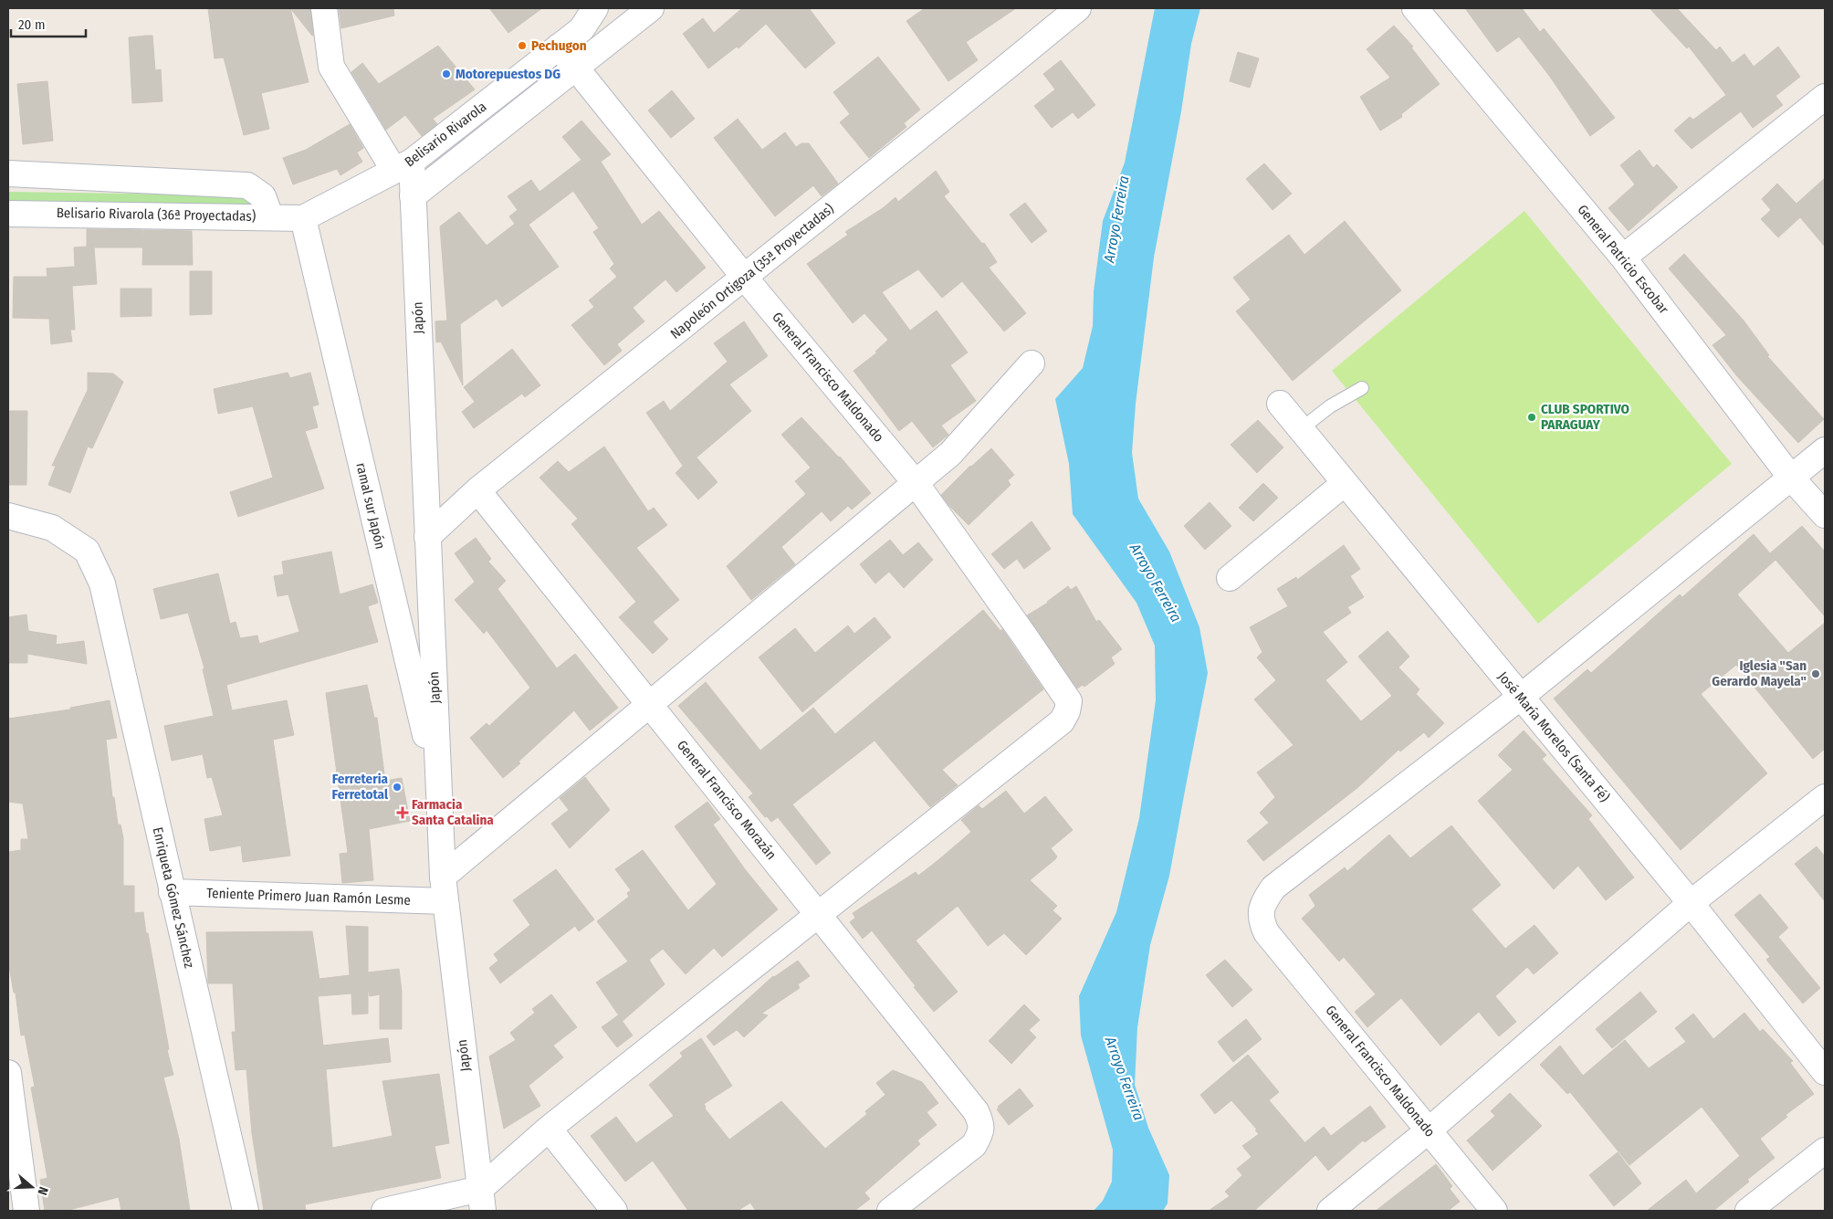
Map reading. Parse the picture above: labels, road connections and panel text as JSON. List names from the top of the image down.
{
  "streets": {
    "street": [
      "Belisario Rivarola",
      "Belisario Rivarola (36ª Proyectadas)",
      "General Patricio Escobar",
      "Napoleón Ortigoza (35ª Proyectadas)",
      "Japón",
      "General Francisco Maldonado",
      "ramal sur Japón",
      "José María Morelos (Santa Fé)",
      "General Francisco Morazán",
      "Teniente Primero Juan Ramón Lesme",
      "Enriqueta Gómez Sánchez"
    ]
  },
  "crossings": [
    ["Belisario Rivarola", "Japón"],
    ["Belisario Rivarola", "General Francisco Maldonado"],
    ["Belisario Rivarola", "ramal sur Japón"],
    ["Napoleón Ortigoza (35ª Proyectadas)", "Japón"],
    ["Napoleón Ortigoza (35ª Proyectadas)", "General Francisco Maldonado"],
    ["Napoleón Ortigoza (35ª Proyectadas)", "General Francisco Morazán"],
    ["Japón", "ramal sur Japón"],
    ["Japón", "Teniente Primero Juan Ramón Lesme"],
    ["General Francisco Maldonado", "José María Morelos (Santa Fé)"],
    ["General Francisco Maldonado", "General Francisco Morazán"],
    ["Teniente Primero Juan Ramón Lesme", "Enriqueta Gómez Sánchez"]
  ],
  "water": ["Arroyo Ferreira"],
  "places": {
    "other": [
      "Pechugon",
      "Motorepuestos DG",
      "CLUB SPORTIVO PARAGUAY",
      "Iglesia \"San Gerardo Mayela\"",
      "Ferreteria Ferretotal"
    ],
    "health": ["Farmacia Santa Catalina"]
  },
  "scale_bar": "20 m",
  "north": "right"
}
